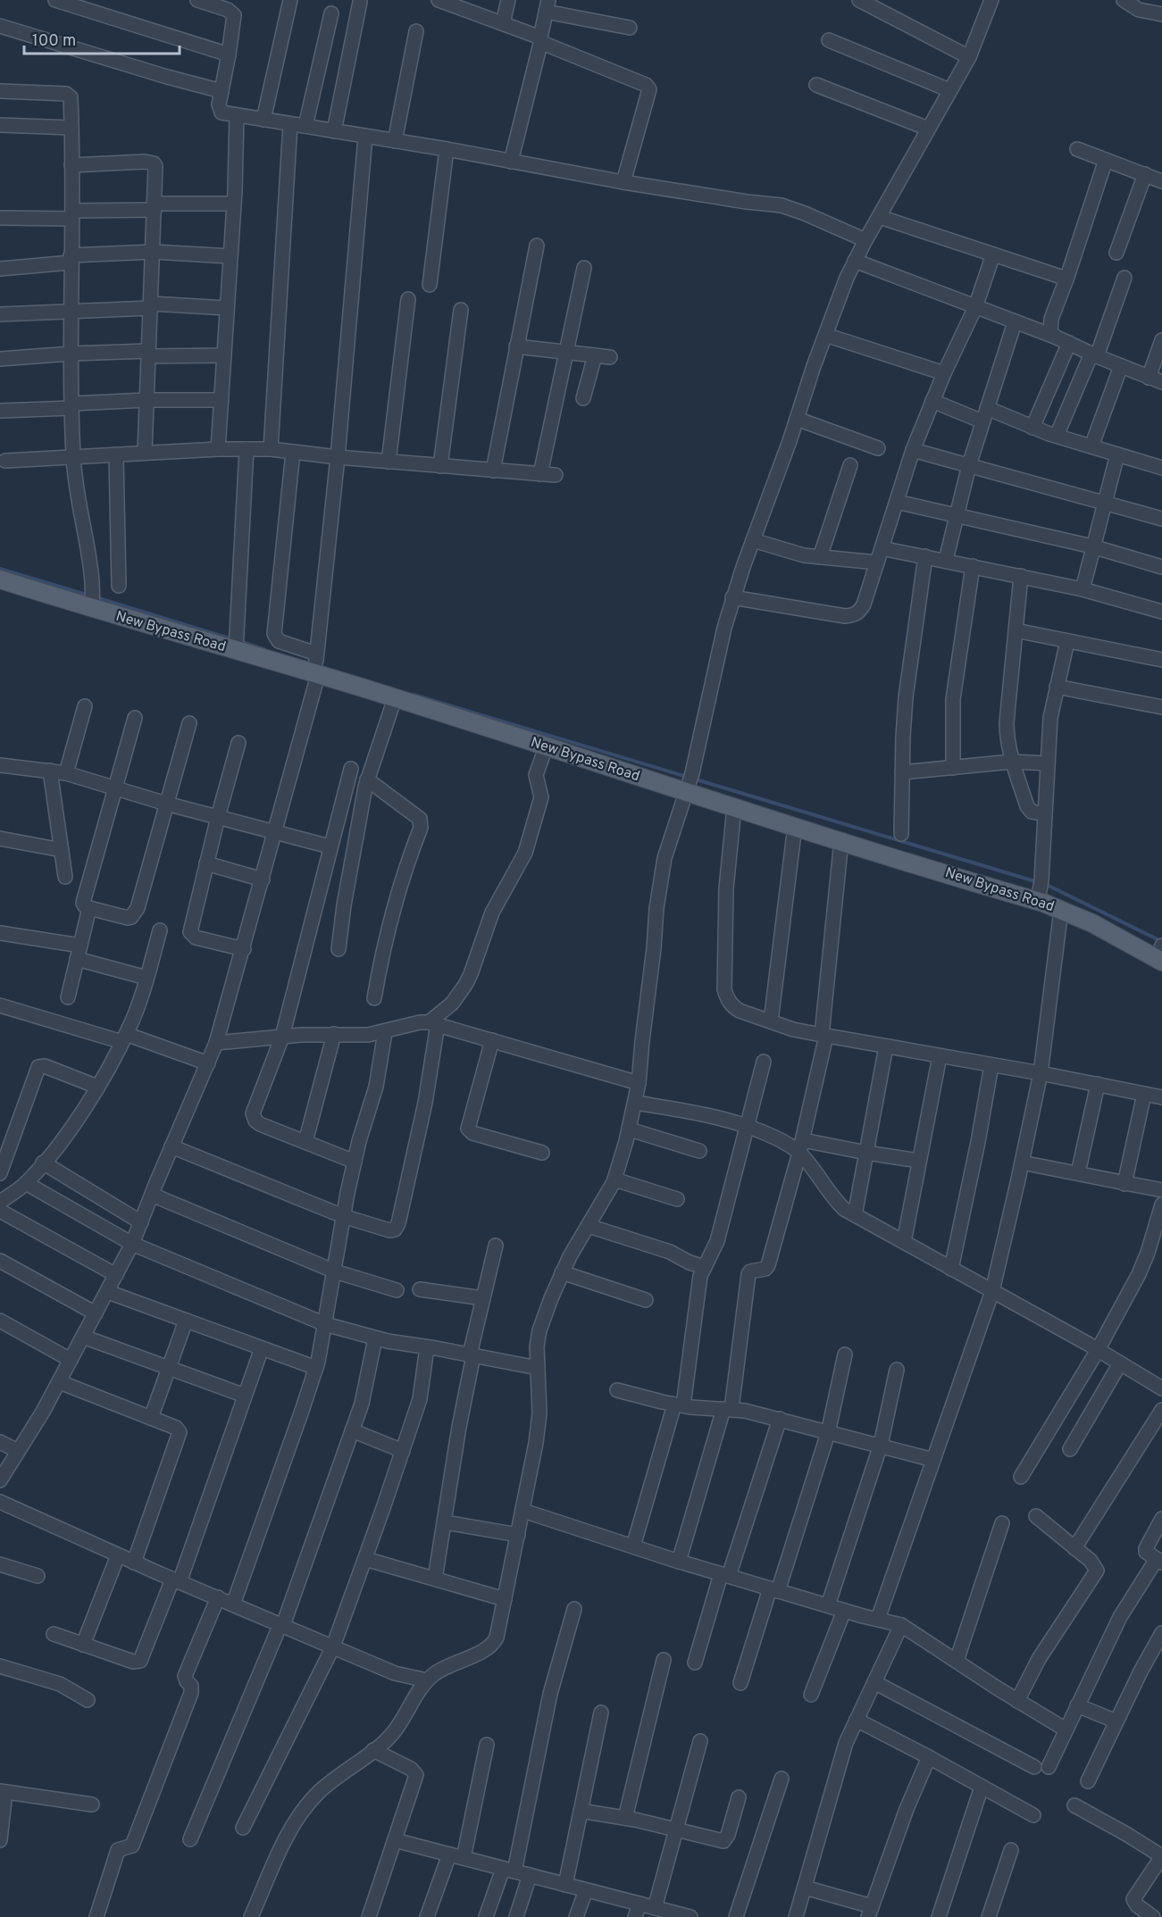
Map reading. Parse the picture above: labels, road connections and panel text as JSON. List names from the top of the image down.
{
  "streets": {
    "main road": ["New Bypass Road"]
  },
  "scale_bar": "100 m"
}
